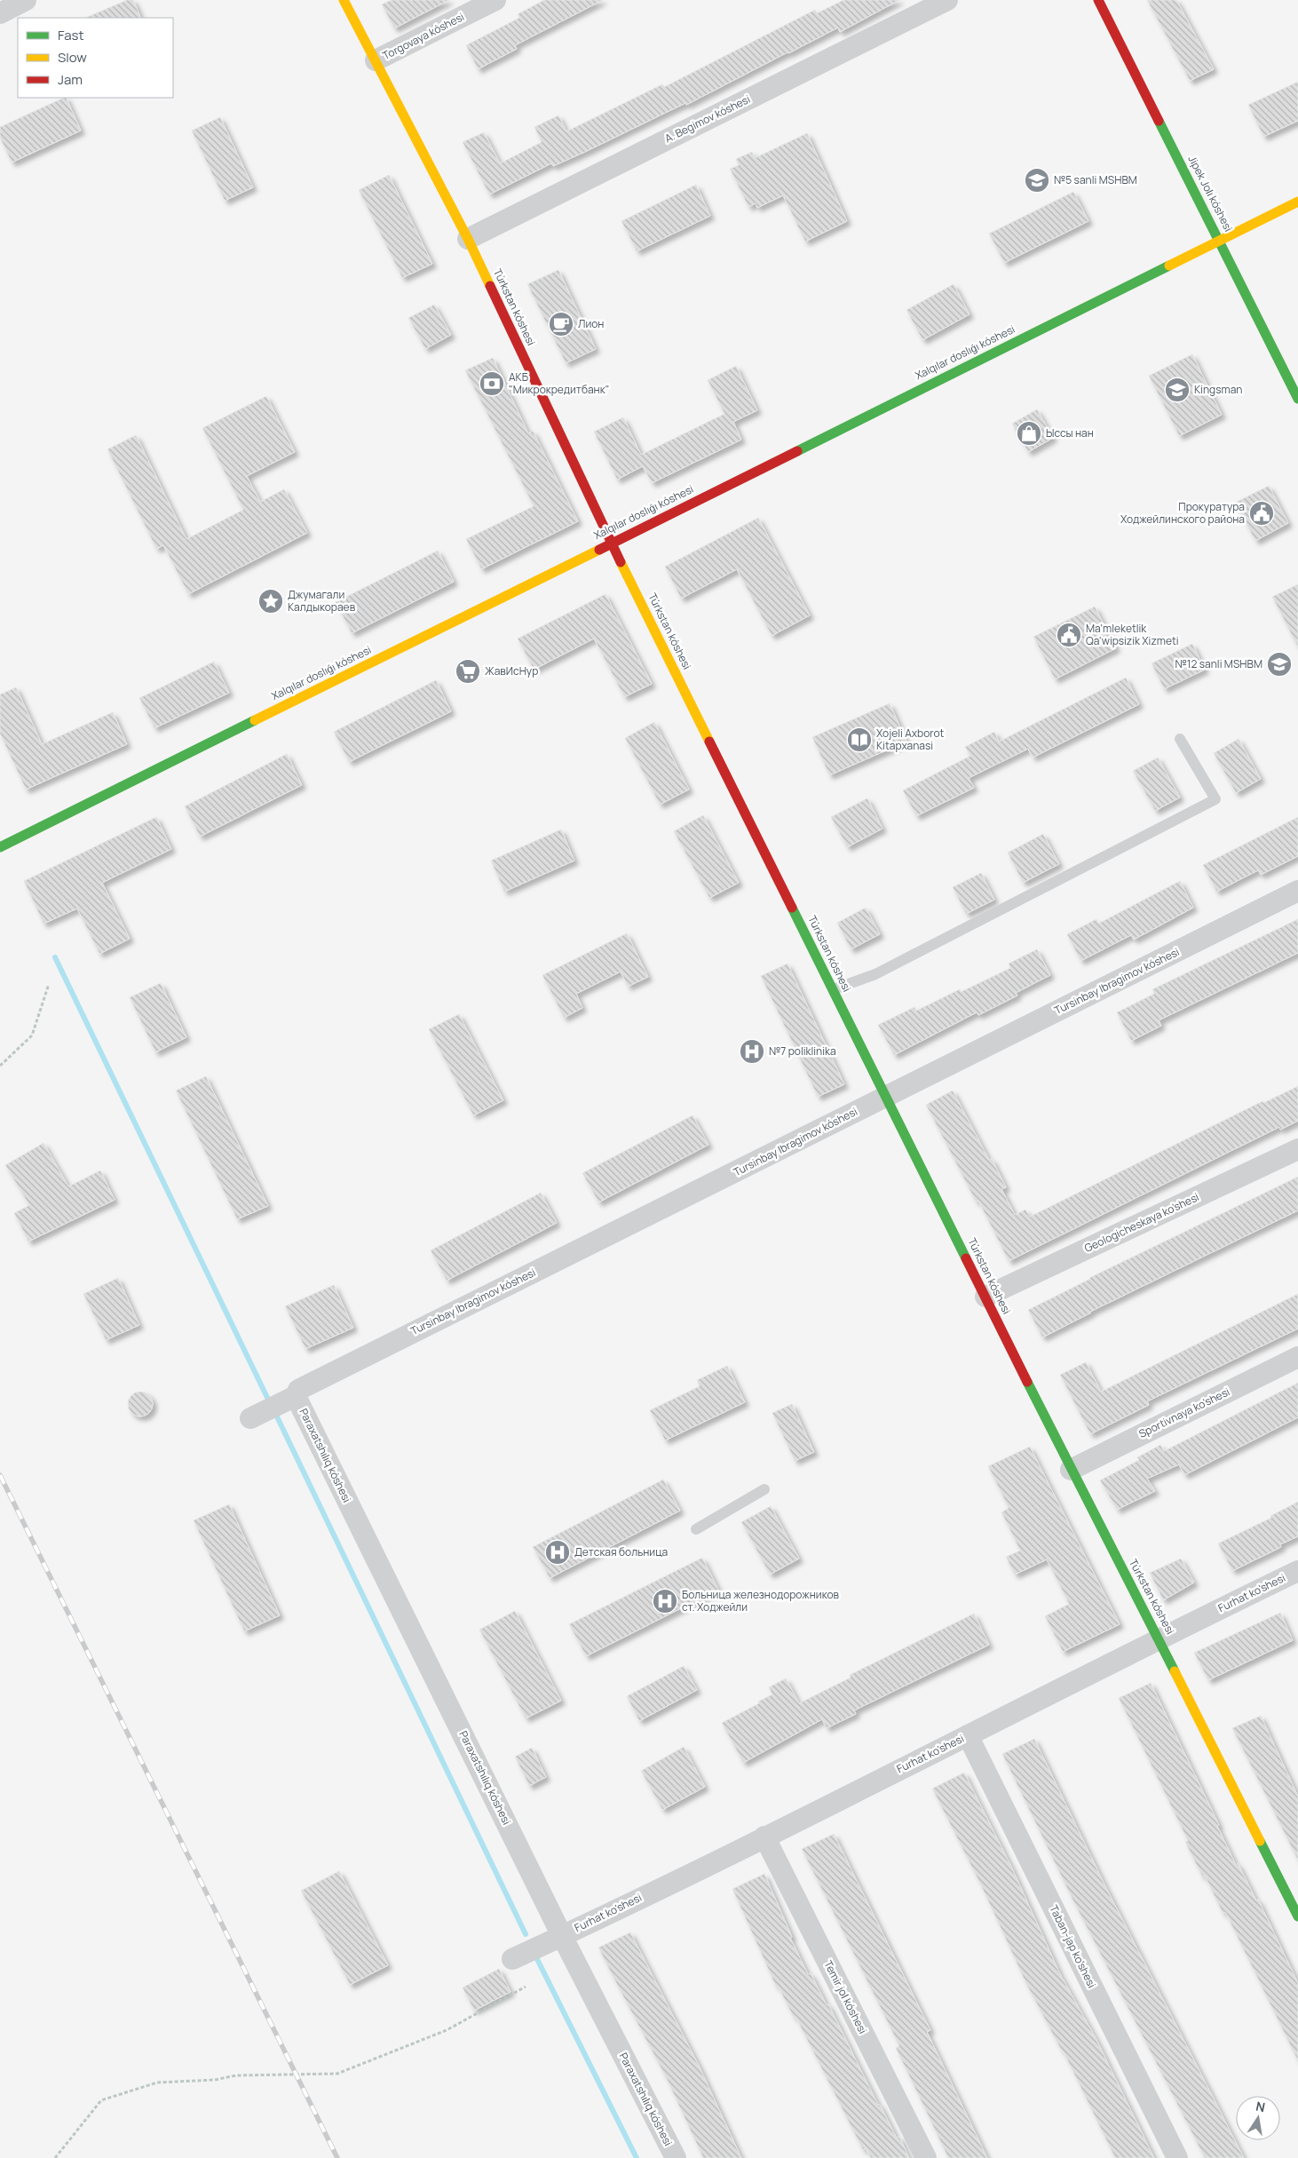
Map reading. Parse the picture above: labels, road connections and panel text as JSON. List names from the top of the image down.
{
  "streets": {
    "street": [
      "Torgovaya kóshesi",
      "A. Begimov kóshesi",
      "Jipek Jolı kóshesi",
      "Túrkstan kóshesi",
      "Xalqılar doslıǵı kóshesi",
      "Tursinbay Ibragimov kóshesi",
      "Geologicheskaya ko'shesi",
      "Sportivnaya ko'shesi",
      "Paraxatshılıq kóshesi",
      "Furhat ko'shesi",
      "Taban-jap ko'shesi",
      "Temir jol kóshesi"
    ]
  },
  "crossings": [
    ["Torgovaya kóshesi", "Túrkstan kóshesi"],
    ["A. Begimov kóshesi", "Túrkstan kóshesi"],
    ["Jipek Jolı kóshesi", "Xalqılar doslıǵı kóshesi"],
    ["Túrkstan kóshesi", "Xalqılar doslıǵı kóshesi"],
    ["Túrkstan kóshesi", "Tursinbay Ibragimov kóshesi"],
    ["Túrkstan kóshesi", "Geologicheskaya ko'shesi"],
    ["Túrkstan kóshesi", "Sportivnaya ko'shesi"],
    ["Túrkstan kóshesi", "Furhat ko'shesi"],
    ["Tursinbay Ibragimov kóshesi", "Paraxatshılıq kóshesi"],
    ["Paraxatshılıq kóshesi", "Furhat ko'shesi"],
    ["Furhat ko'shesi", "Taban-jap ko'shesi"],
    ["Furhat ko'shesi", "Temir jol kóshesi"]
  ],
  "places": {
    "school or university": ["№5 sanli MSHBM", "Kingsman", "№12 sanli MSHBM"],
    "cafe": ["Лион"],
    "bank": ["АКБ \"Микрокредитбанк\""],
    "shop": ["Ыссы нан"],
    "public building": ["Прокуратура Ходжейлинского района", "Ma'mleketlik Qa'wipsizik Xizmeti"],
    "place": ["Джумагали Калдыкораев"],
    "supermarket": ["ЖавИсНур"],
    "library": ["Xojeli Axborot Kitapxanasi"],
    "hospital": ["№7 poliklinika", "Детская больница", "Больница железнодорожников ст. Ходжейли"]
  },
  "legend": ["Fast", "Slow", "Jam"],
  "north": "top"
}
